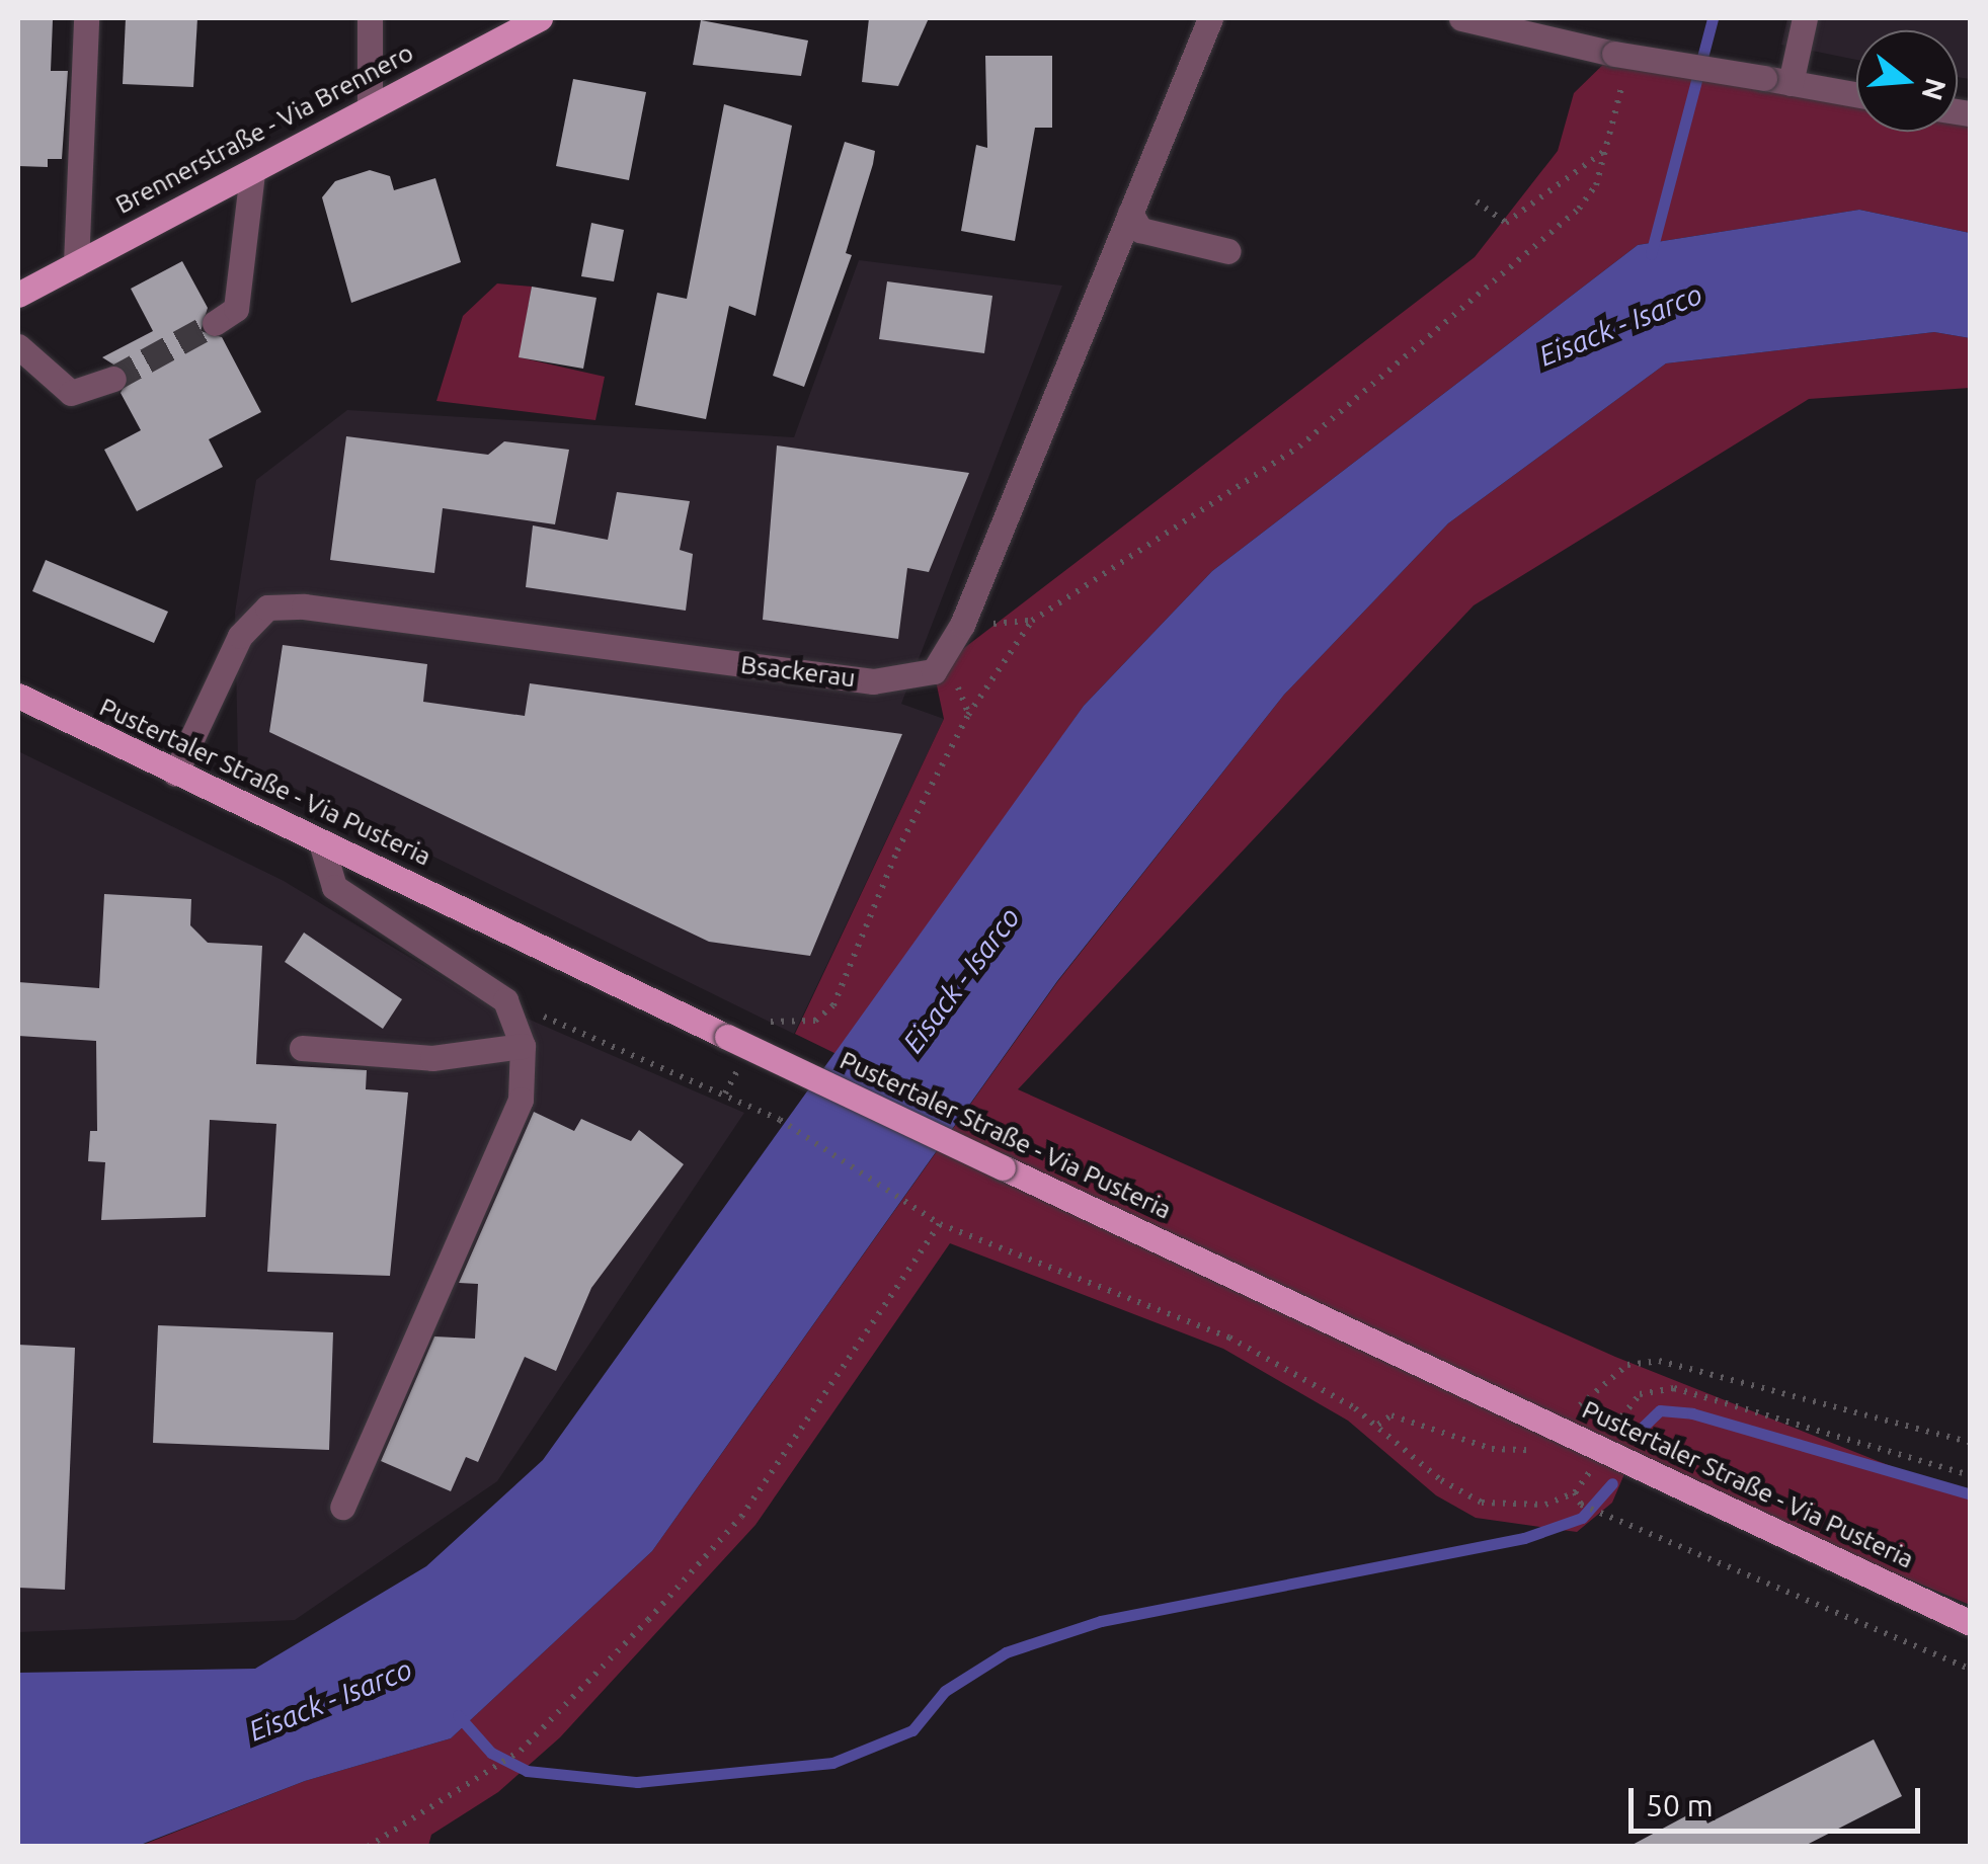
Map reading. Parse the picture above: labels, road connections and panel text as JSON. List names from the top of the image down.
{
  "streets": {
    "main road": ["Brennerstraße - Via Brennero", "Pustertaler Straße - Via Pusteria"],
    "street": ["Bsackerau"]
  },
  "crossings": [
    ["Bsackerau", "Pustertaler Straße - Via Pusteria"]
  ],
  "water": ["Eisack - Isarco"],
  "scale_bar": "50 m",
  "north": "right"
}
